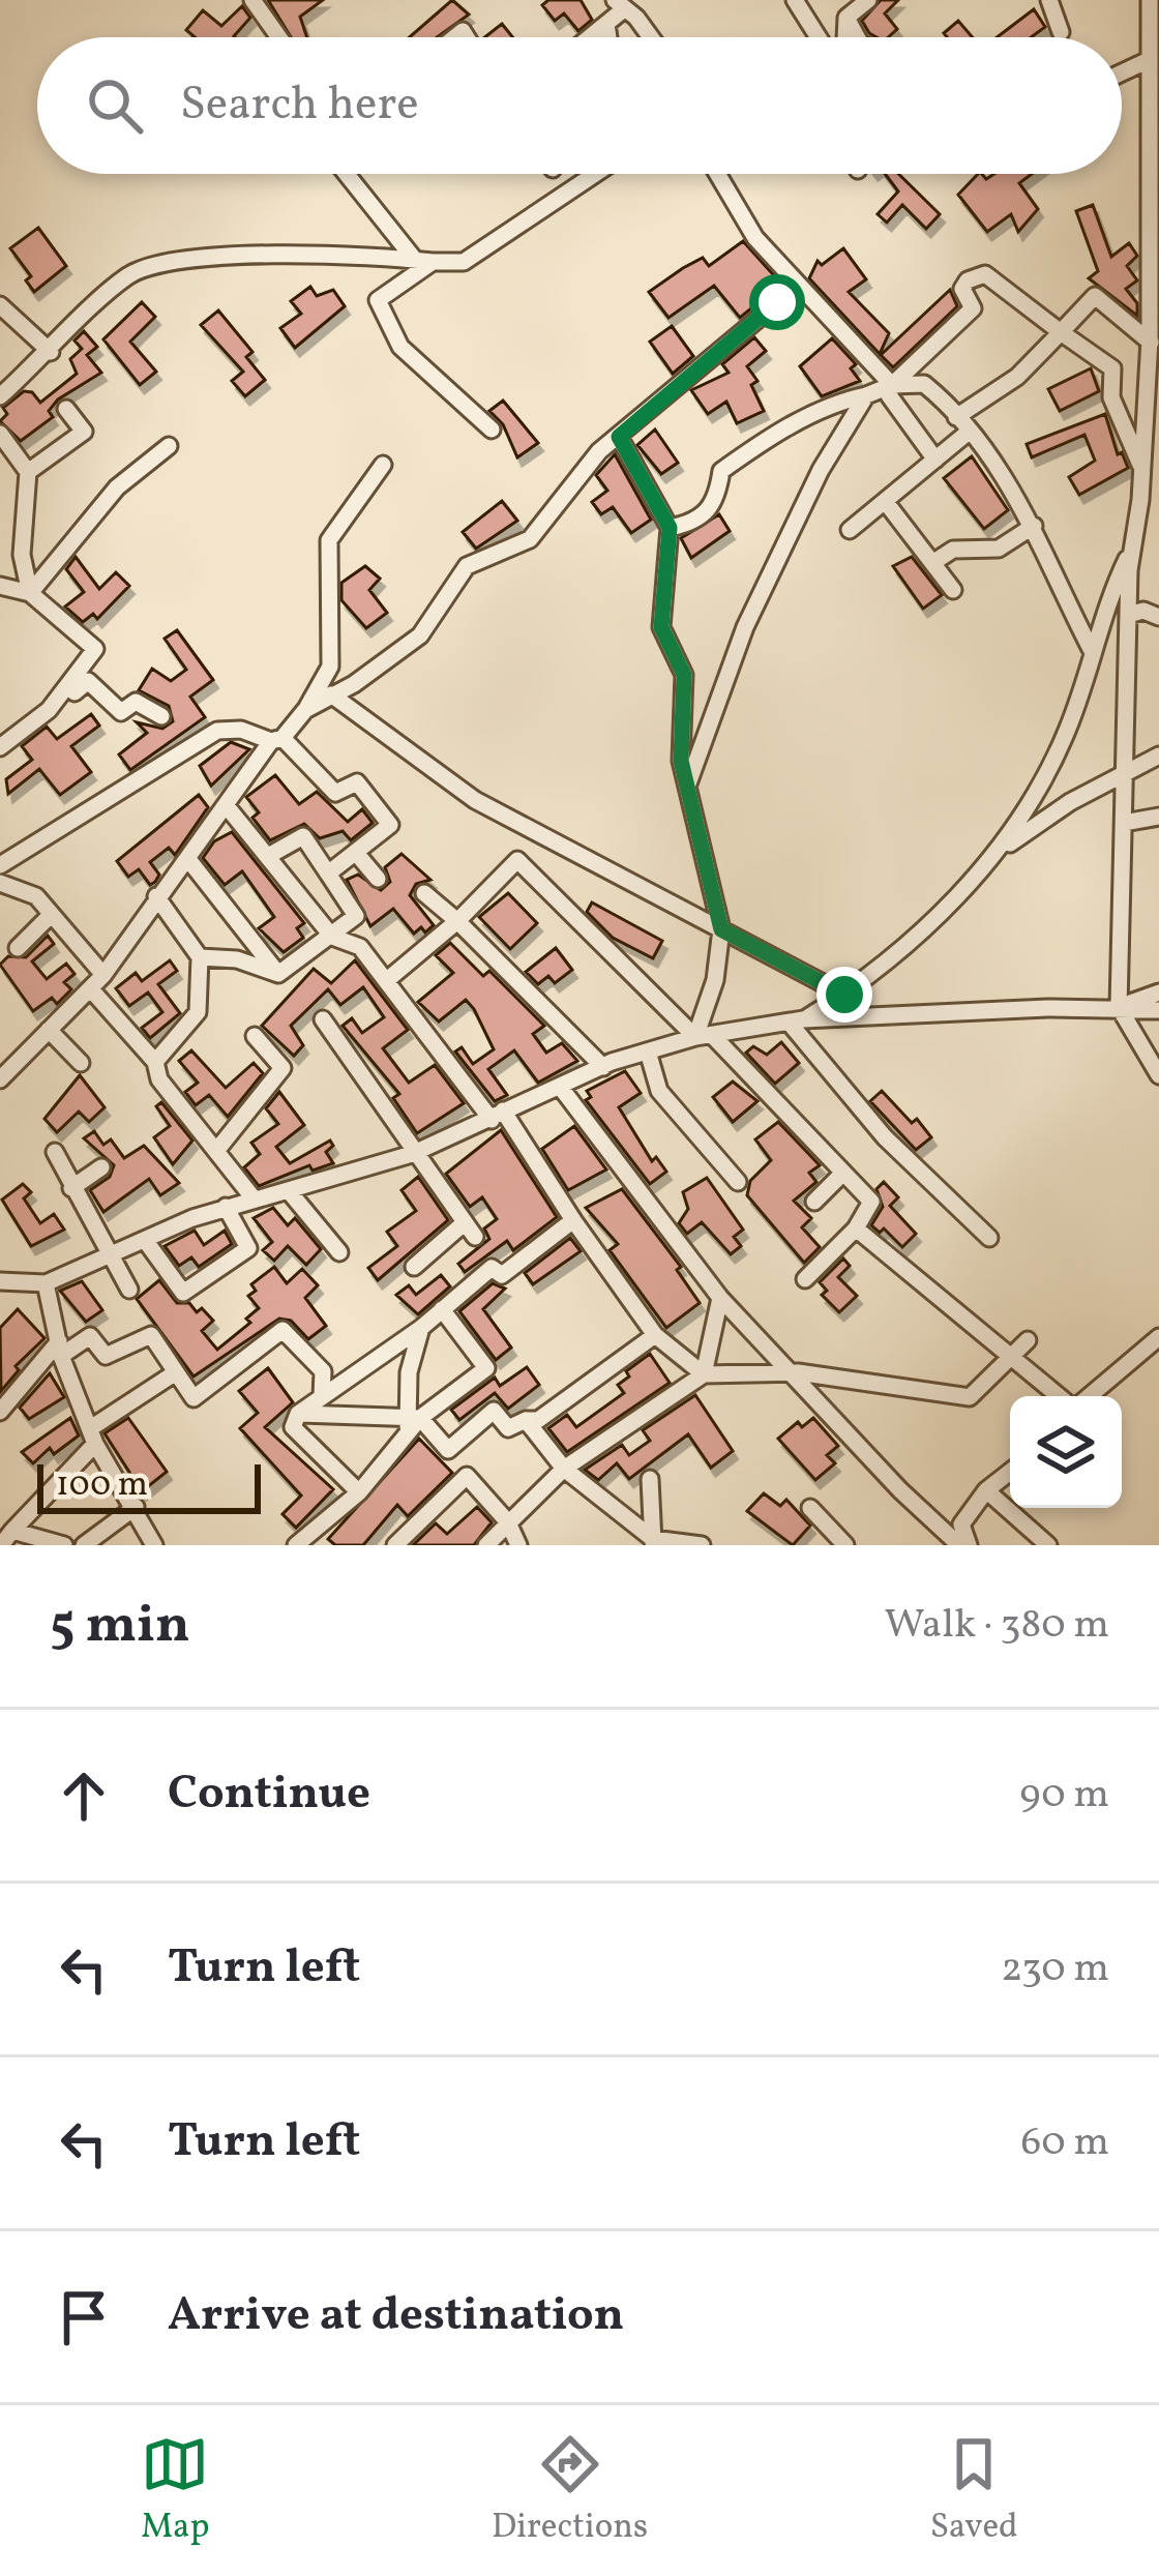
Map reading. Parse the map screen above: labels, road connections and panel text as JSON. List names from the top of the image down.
{
  "scale_bar": "100 m",
  "page": {
    "search": "Search here",
    "scale": "100 m",
    "heading": ["5 min", "Walk · 380 m"],
    "list": [
      ["Continue", "90 m"],
      ["Turn left", "230 m"],
      ["Turn left", "60 m"],
      "Arrive at destination"
    ],
    "nav": ["Map", "Directions", "Saved"]
  }
}
